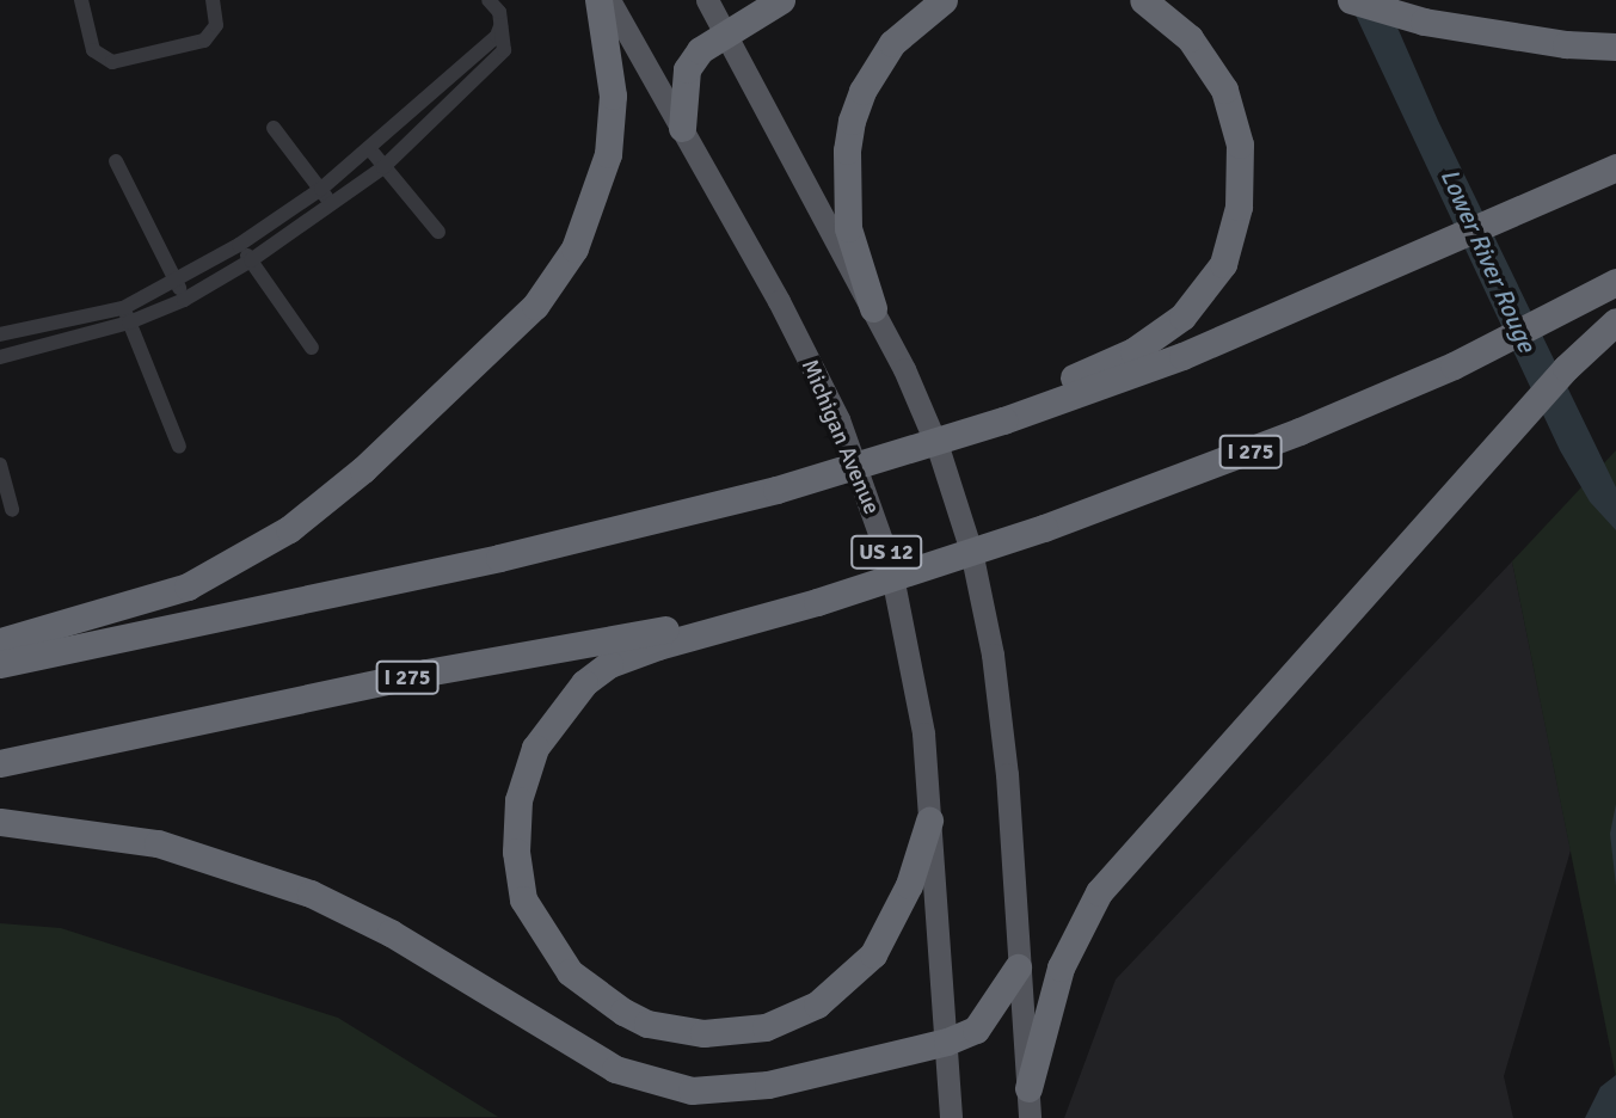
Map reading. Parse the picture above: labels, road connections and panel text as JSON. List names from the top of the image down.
{
  "streets": {
    "highway": ["I 275"],
    "main road": ["Michigan Avenue", "US 12"]
  },
  "water": ["Lower River Rouge"]
}
